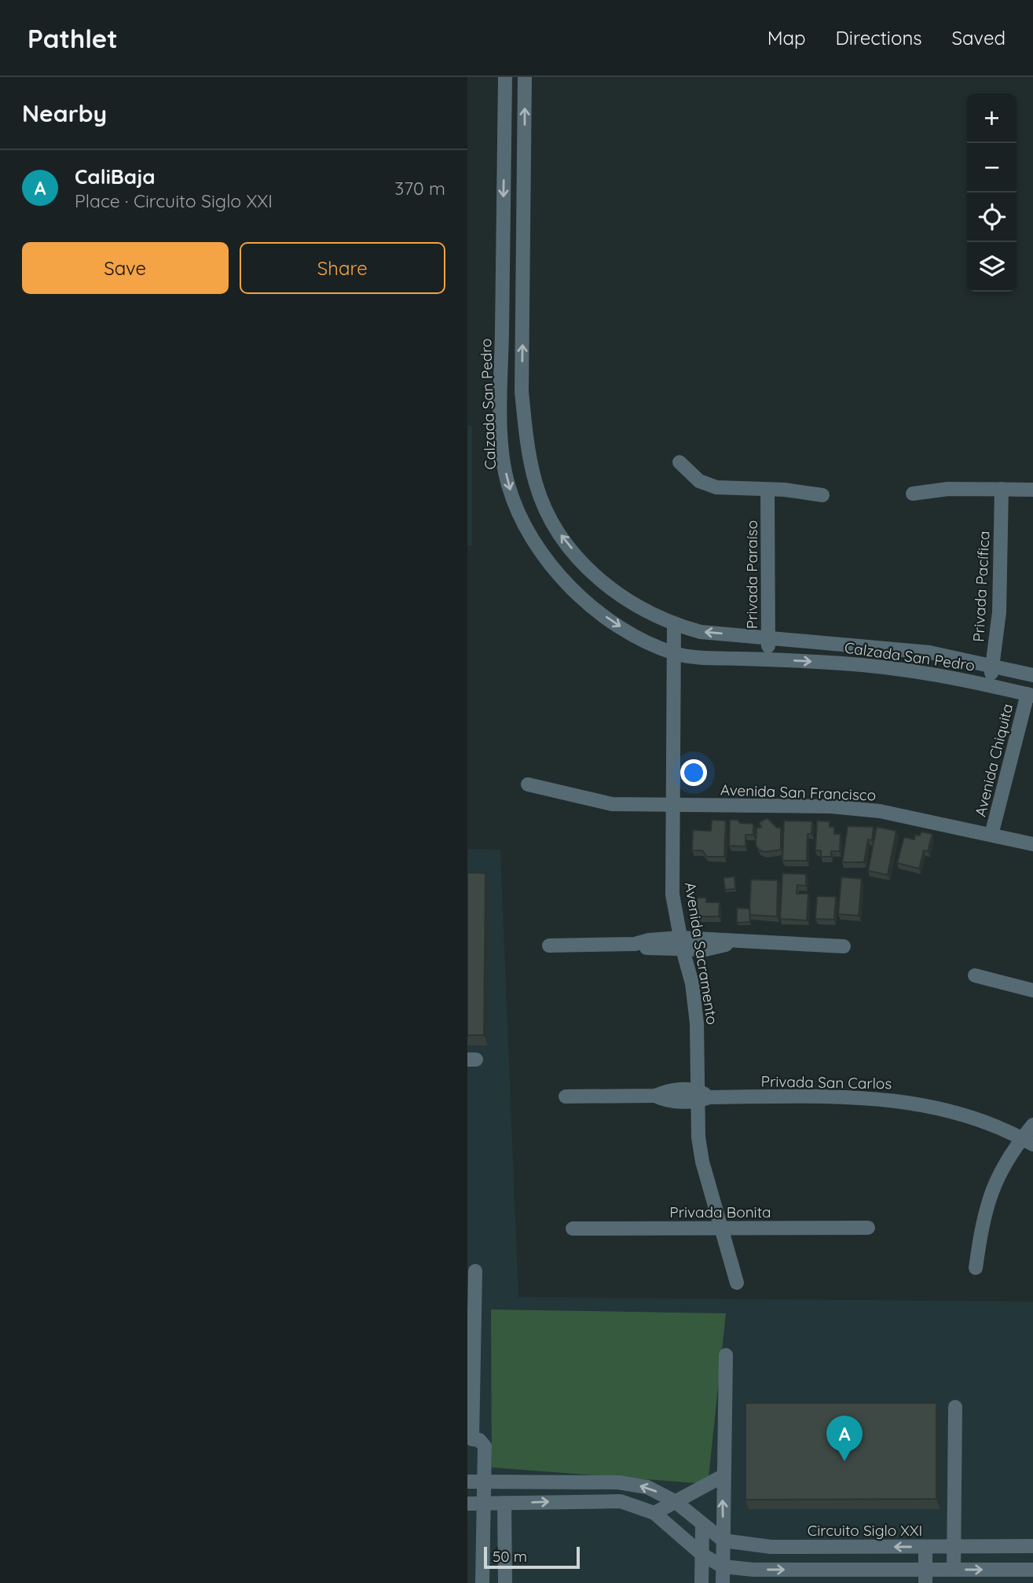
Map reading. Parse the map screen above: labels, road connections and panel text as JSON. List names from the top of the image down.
{
  "streets": {
    "street": [
      "Calzada San Pedro",
      "Privada Paraíso",
      "Privada Pacífica",
      "Avenida Chiquita",
      "Avenida San Francisco",
      "Avenida Sacramento",
      "Privada San Carlos",
      "Privada Bonita",
      "Circuito Siglo XXI"
    ]
  },
  "crossings": [
    ["Calzada San Pedro", "Privada Paraíso"],
    ["Calzada San Pedro", "Privada Pacífica"],
    ["Calzada San Pedro", "Avenida Chiquita"],
    ["Calzada San Pedro", "Avenida Sacramento"],
    ["Avenida Chiquita", "Avenida San Francisco"],
    ["Avenida San Francisco", "Avenida Sacramento"],
    ["Avenida Sacramento", "Privada San Carlos"],
    ["Avenida Sacramento", "Privada Bonita"]
  ],
  "scale_bar": "50 m",
  "page": {
    "header": "Pathlet",
    "nav": ["Map", "Directions", "Saved"],
    "heading": "Nearby",
    "map_buttons": ["+", "−"],
    "list": [
      {
        "mark": "A",
        "name": "CaliBaja",
        "note": "Place · Circuito Siglo XXI",
        "value": "370 m"
      }
    ],
    "buttons": ["Save", "Share"],
    "pins": "A",
    "scale": "50 m"
  }
}
